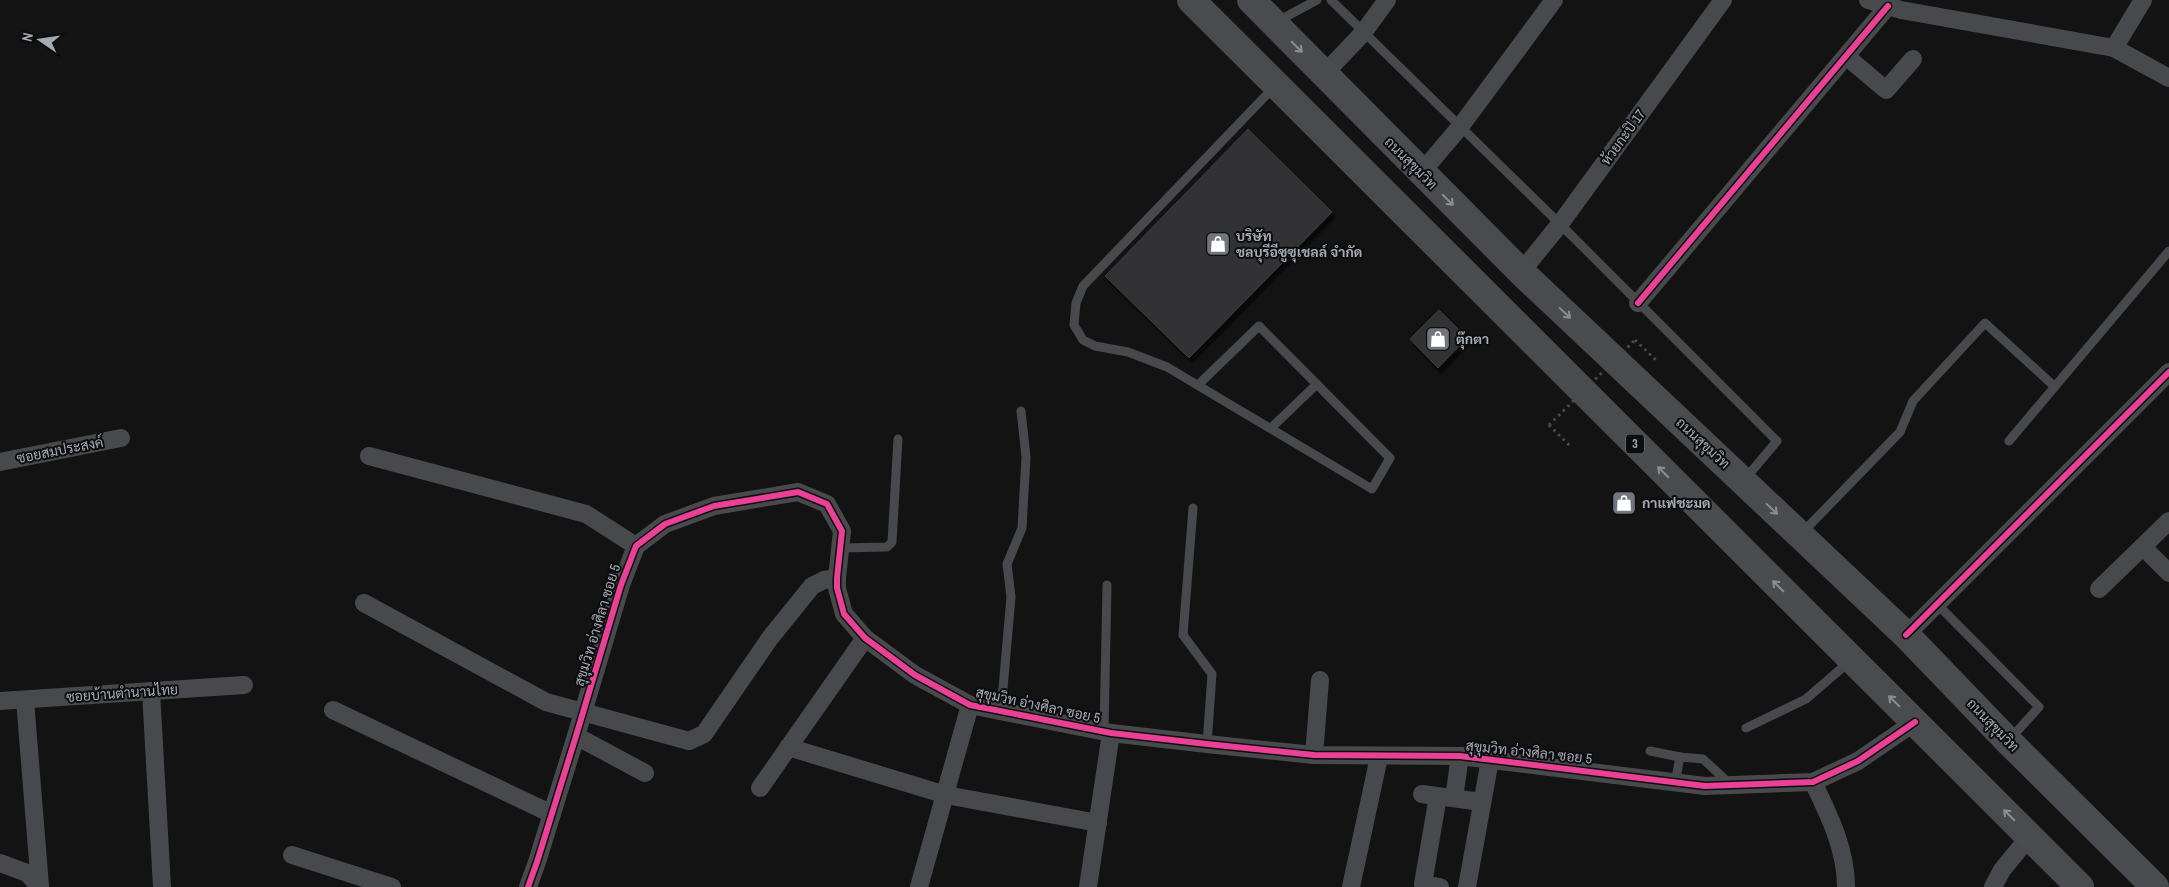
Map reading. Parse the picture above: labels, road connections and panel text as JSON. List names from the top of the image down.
{
  "streets": {
    "highway": ["ถนนสุขุมวิท", "3"],
    "street": [
      "ห้วยกะปิ 17",
      "ซอยสมประสงค์",
      "สุขุมวิท อ่างศิลา ซอย 5",
      "ซอยบ้านตำนานไทย"
    ]
  },
  "crossings": [
    ["ห้วยกะปิ 17", "ถนนสุขุมวิท"],
    ["3", "สุขุมวิท อ่างศิลา ซอย 5"]
  ],
  "places": {
    "shop": ["บริษัท ชลบุรีอีซูซุเชลล์ จำกัด", "ตุ๊กตา", "กาแฟชะมด"]
  },
  "north": "left"
}
